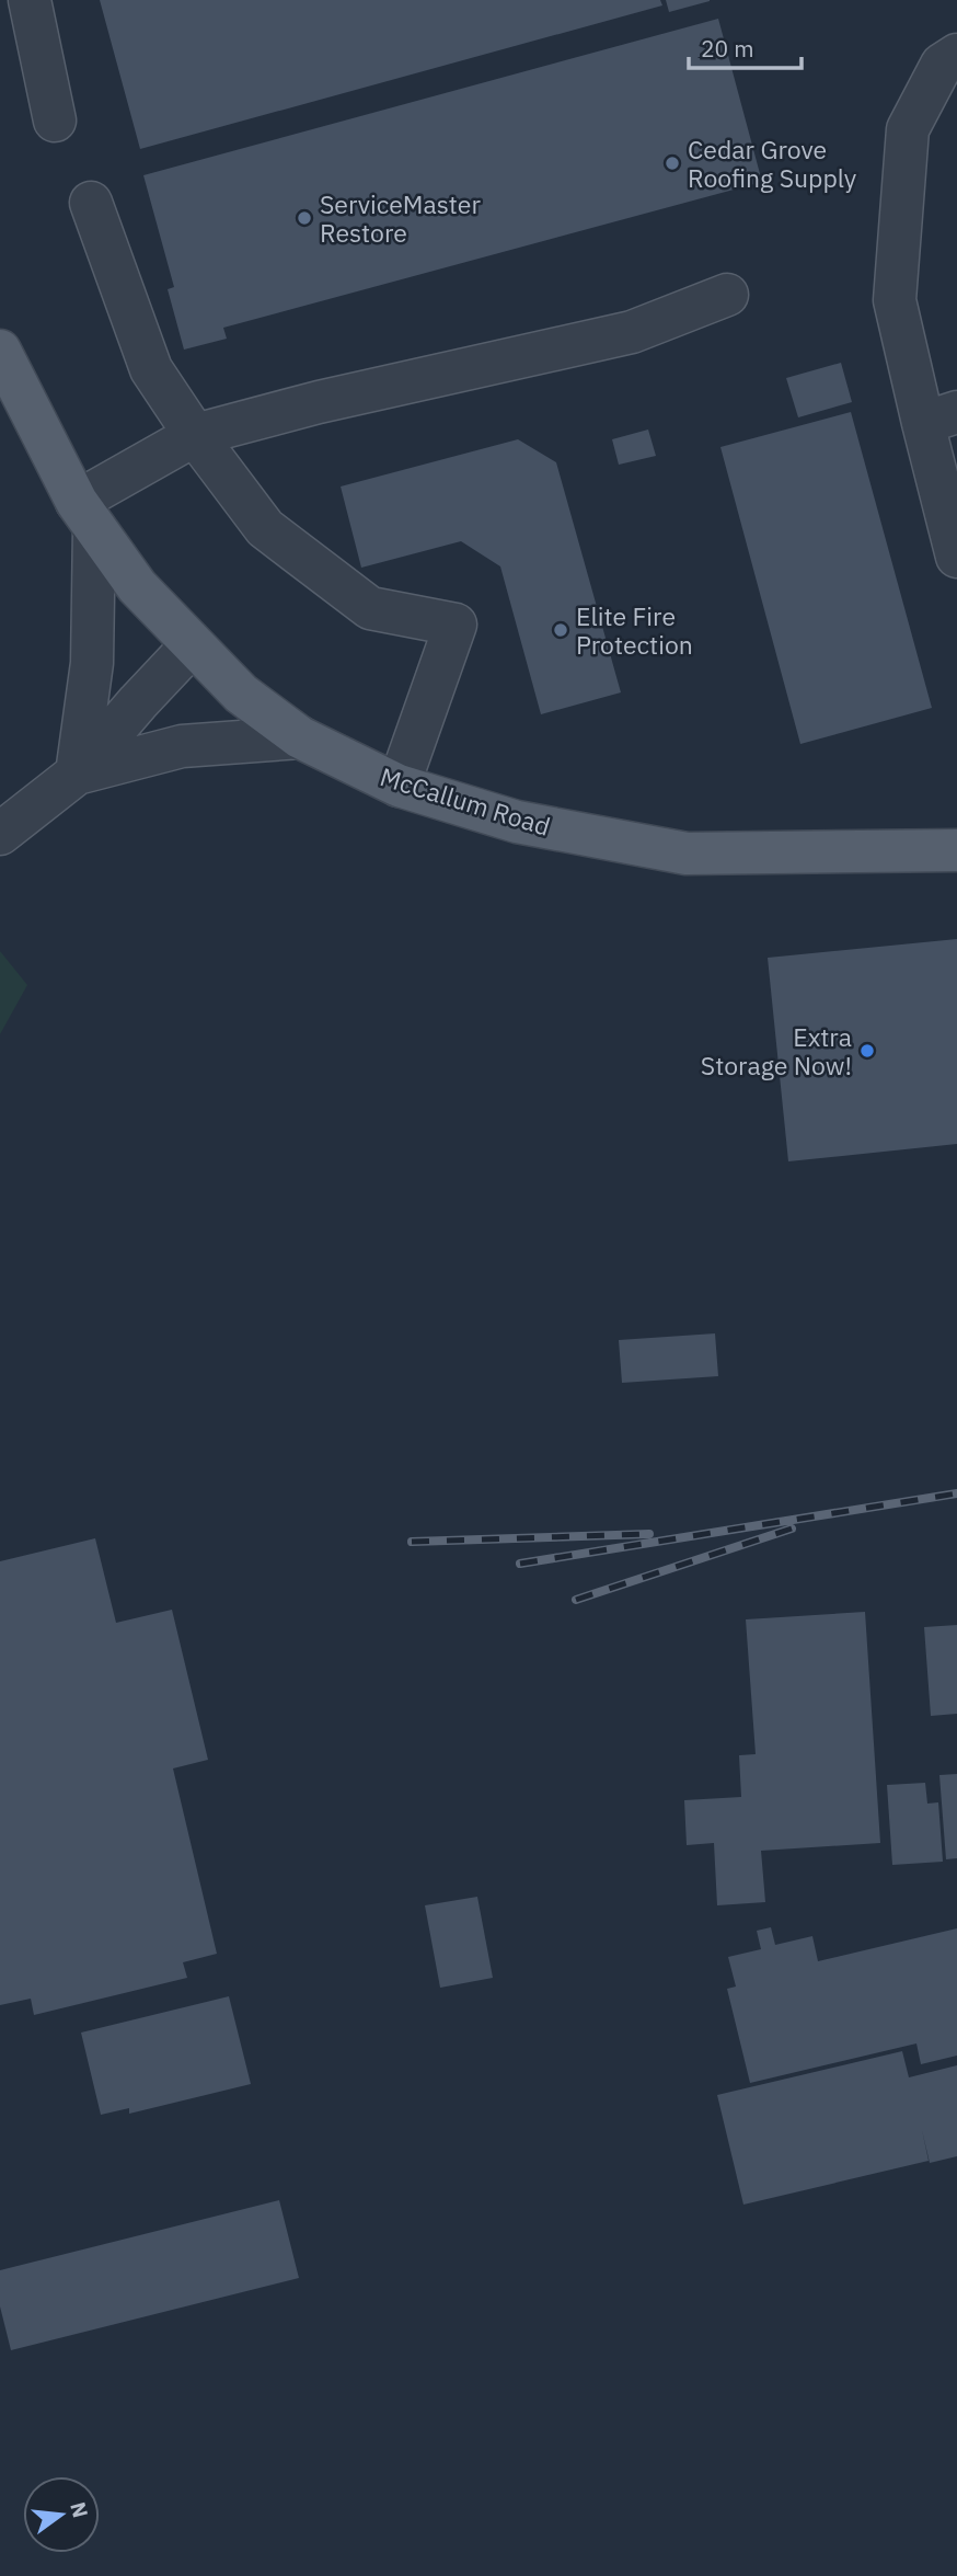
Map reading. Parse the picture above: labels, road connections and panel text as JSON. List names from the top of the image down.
{
  "streets": {
    "main road": ["McCallum Road"]
  },
  "places": [
    "Cedar Grove Roofing Supply",
    "ServiceMaster Restore",
    "Elite Fire Protection",
    "Extra Storage Now!"
  ],
  "scale_bar": "20 m",
  "north": "right"
}
